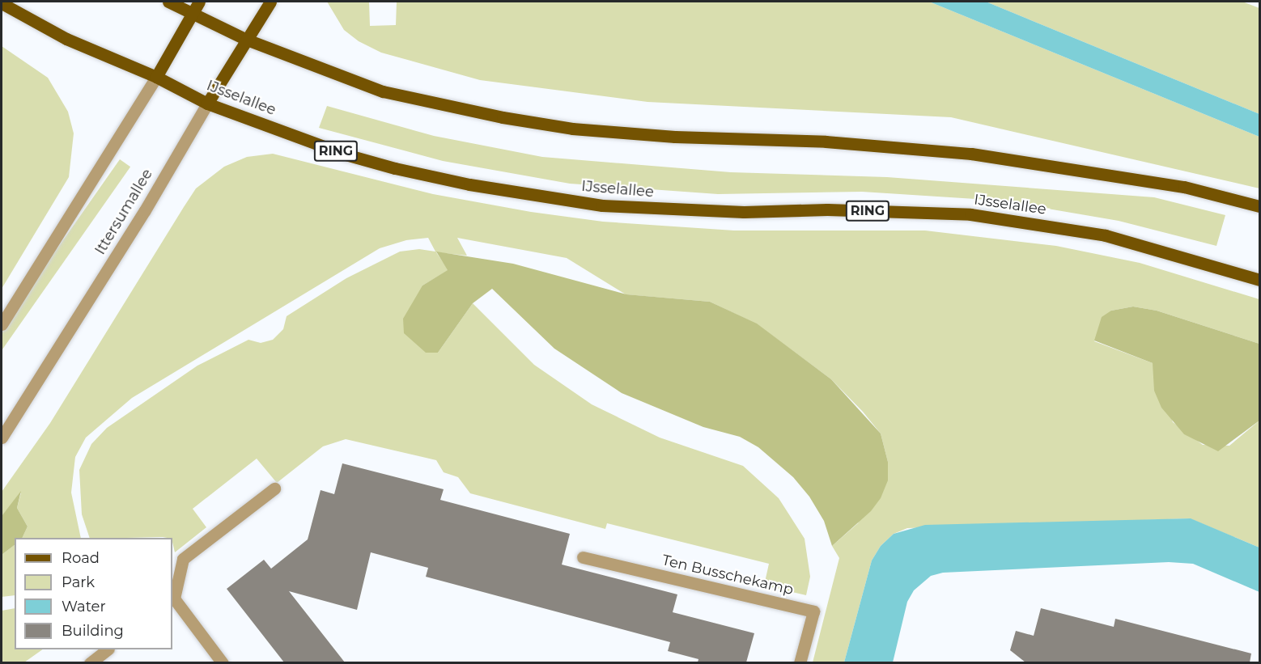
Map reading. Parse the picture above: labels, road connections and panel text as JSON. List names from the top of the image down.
{
  "streets": {
    "main road": ["IJsselallee", "RING", "Ittersumallee"],
    "street": ["Ten Busschekamp"]
  },
  "crossings": [
    ["IJsselallee", "Ittersumallee"]
  ],
  "legend": [
    "Road",
    "Park",
    "Water",
    "Building"
  ]
}
